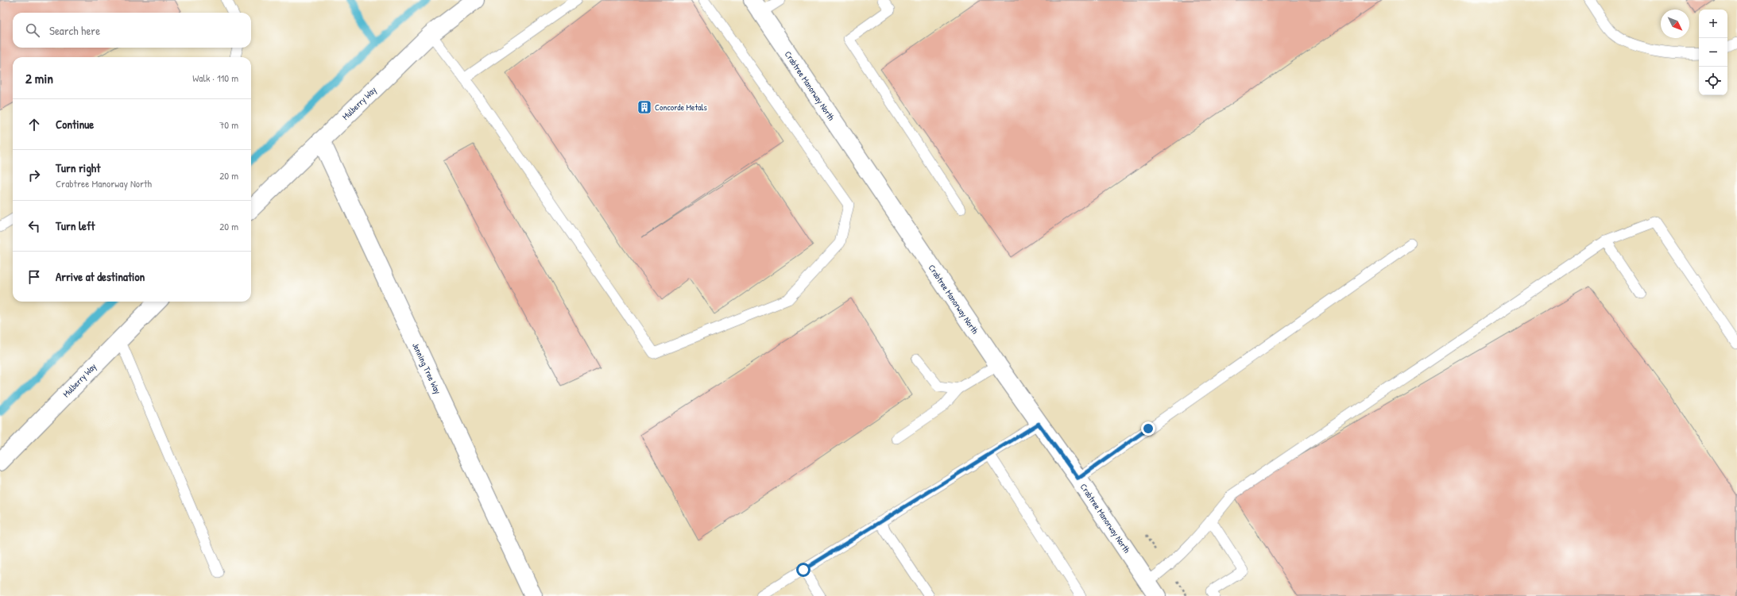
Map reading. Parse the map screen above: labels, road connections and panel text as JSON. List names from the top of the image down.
{
  "streets": {
    "street": ["Crabtree Manorway North", "Mulberry Way", "Jenning Tree Way"]
  },
  "crossings": [
    ["Mulberry Way", "Jenning Tree Way"]
  ],
  "places": {
    "building": ["Concorde Metals"]
  },
  "north": "bottom right",
  "page": {
    "map_buttons": ["+", "−"],
    "search": "Search here",
    "heading": ["2 min", "Walk · 110 m"],
    "list": [
      ["Continue", "70 m"],
      ["Turn right", "Crabtree Manorway North", "20 m"],
      ["Turn left", "20 m"],
      "Arrive at destination"
    ]
  }
}
